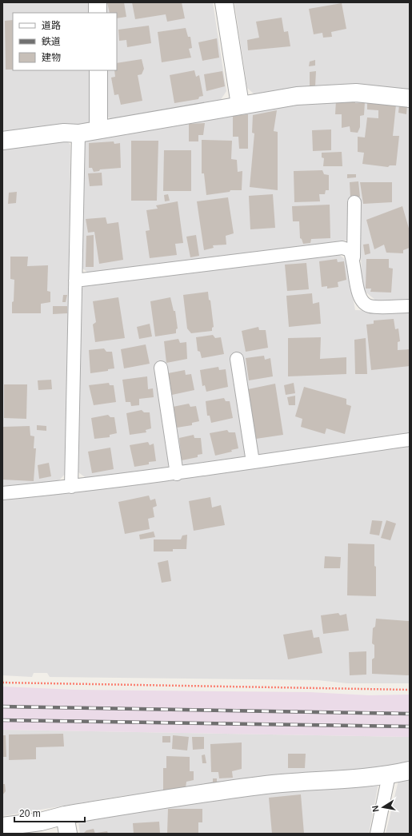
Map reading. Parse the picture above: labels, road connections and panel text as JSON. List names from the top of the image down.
{
  "legend": ["道路", "鉄道", "建物"],
  "scale_bar": "20 m",
  "north": "left"
}
